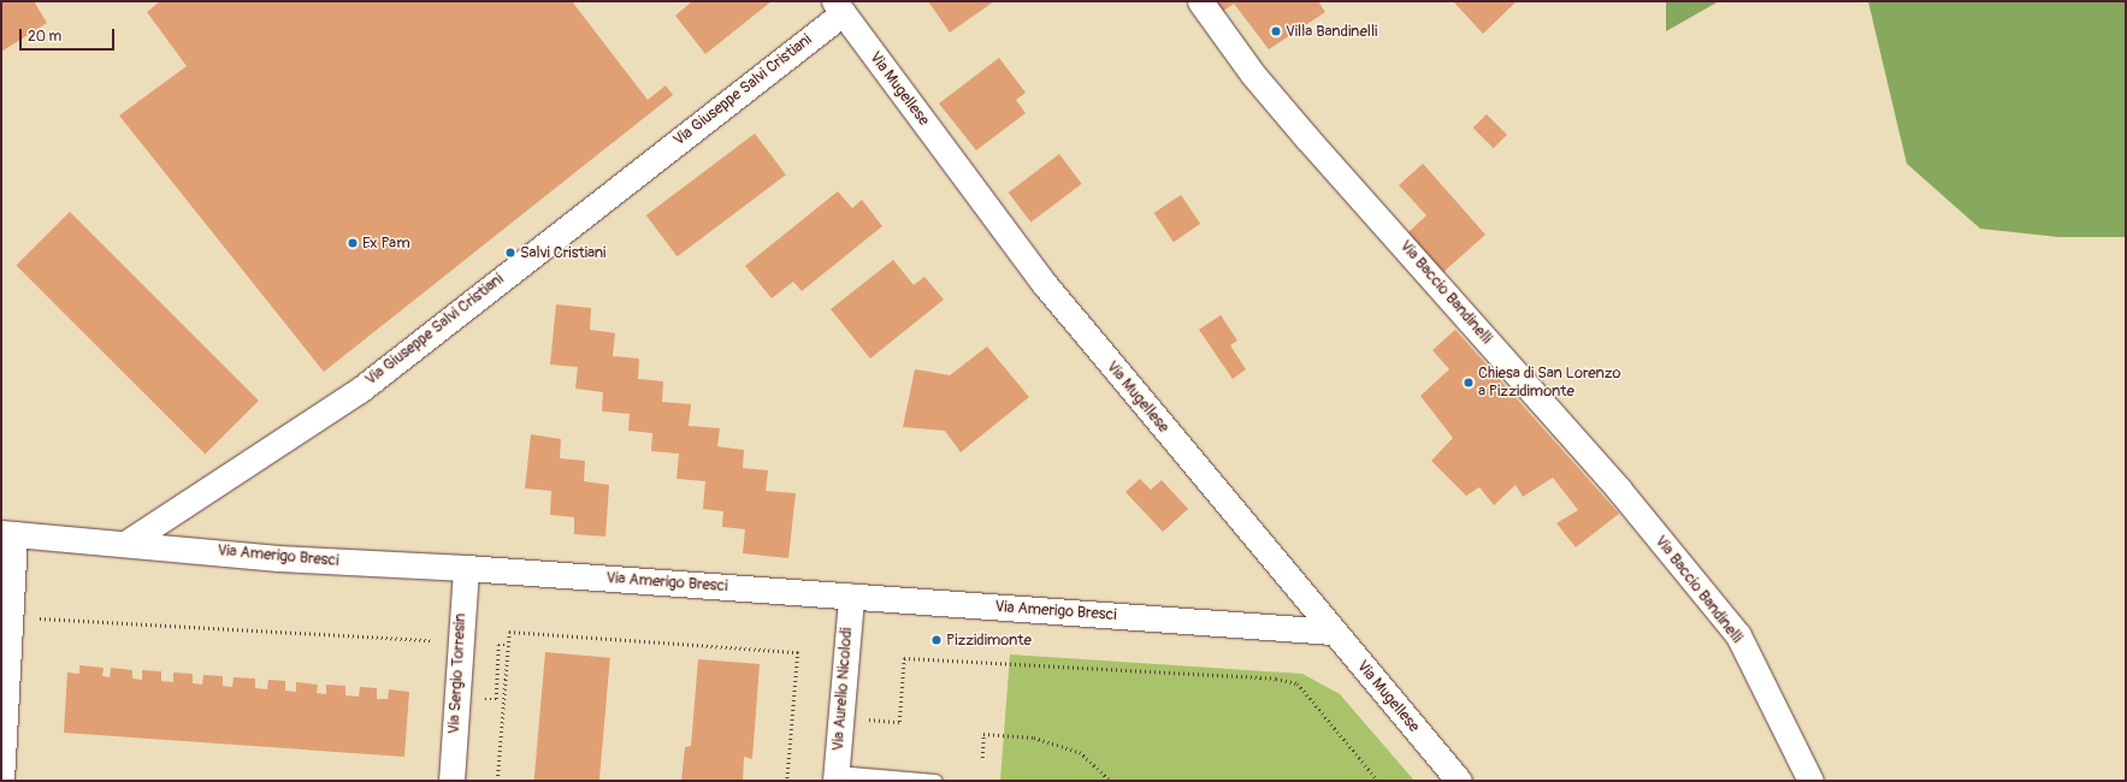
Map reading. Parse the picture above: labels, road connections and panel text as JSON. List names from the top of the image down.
{
  "streets": {
    "street": [
      "Via Mugellese",
      "Via Giuseppe Salvi Cristiani",
      "Via Baccio Bandinelli",
      "Via Amerigo Bresci",
      "Via Sergio Torresin",
      "Via Aurelio Nicolodi"
    ]
  },
  "crossings": [
    ["Via Mugellese", "Via Giuseppe Salvi Cristiani"],
    ["Via Mugellese", "Via Amerigo Bresci"],
    ["Via Giuseppe Salvi Cristiani", "Via Amerigo Bresci"],
    ["Via Amerigo Bresci", "Via Sergio Torresin"],
    ["Via Amerigo Bresci", "Via Aurelio Nicolodi"]
  ],
  "places": [
    "Villa Bandinelli",
    "Ex Pam",
    "Salvi Cristiani",
    "Chiesa di San Lorenzo a Pizzidimonte",
    "Pizzidimonte"
  ],
  "scale_bar": "20 m"
}
